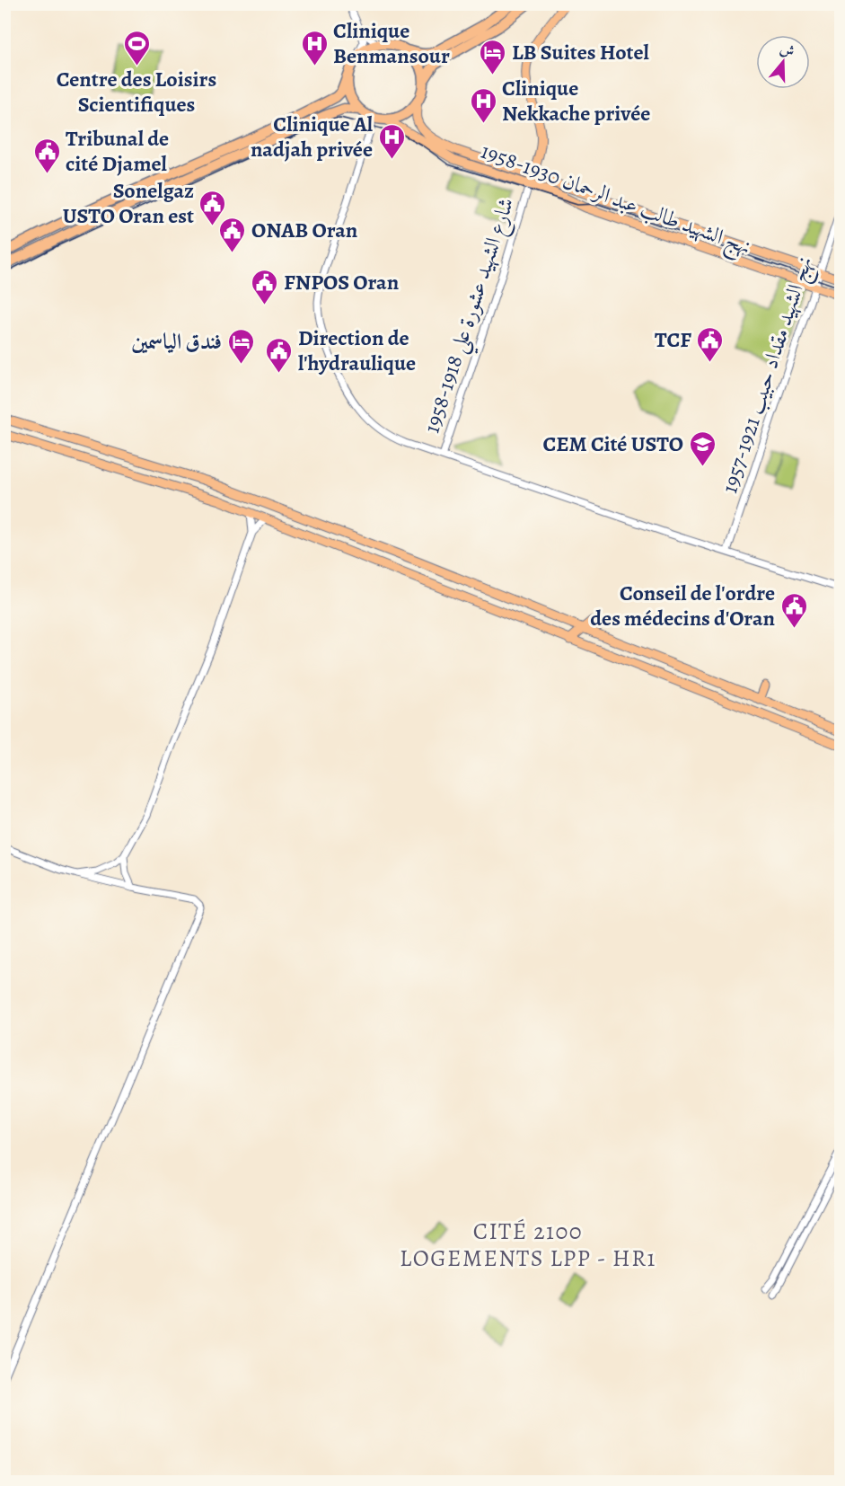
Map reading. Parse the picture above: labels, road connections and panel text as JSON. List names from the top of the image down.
{
  "streets": {
    "main road": ["نهج الشهيد طالب عبد الرحمان 1930-1958"],
    "street": ["شارع الشهيد عشورة علي 1918-1958", "نهج الشهيد مقداد حبيب 1921-1957"]
  },
  "crossings": [
    ["نهج الشهيد طالب عبد الرحمان 1930-1958", "شارع الشهيد عشورة علي 1918-1958"],
    ["نهج الشهيد طالب عبد الرحمان 1930-1958", "نهج الشهيد مقداد حبيب 1921-1957"]
  ],
  "districts": ["CITÉ 2100 LOGEMENTS LPP - HR1"],
  "places": {
    "sports": ["Centre des Loisirs Scientifiques"],
    "hospital": ["Clinique Benmansour", "Clinique Nekkache privée", "Clinique Al nadjah privée"],
    "hotel": ["LB Suites Hotel", "فندق الياسمين"],
    "public building": [
      "Tribunal de cité Djamel",
      "Sonelgaz USTO Oran est",
      "ONAB Oran",
      "FNPOS Oran",
      "TCF",
      "Direction de l'hydraulique",
      "Conseil de l'ordre des médecins d'Oran"
    ],
    "school or university": ["CEM Cité USTO"]
  },
  "north": "top"
}
